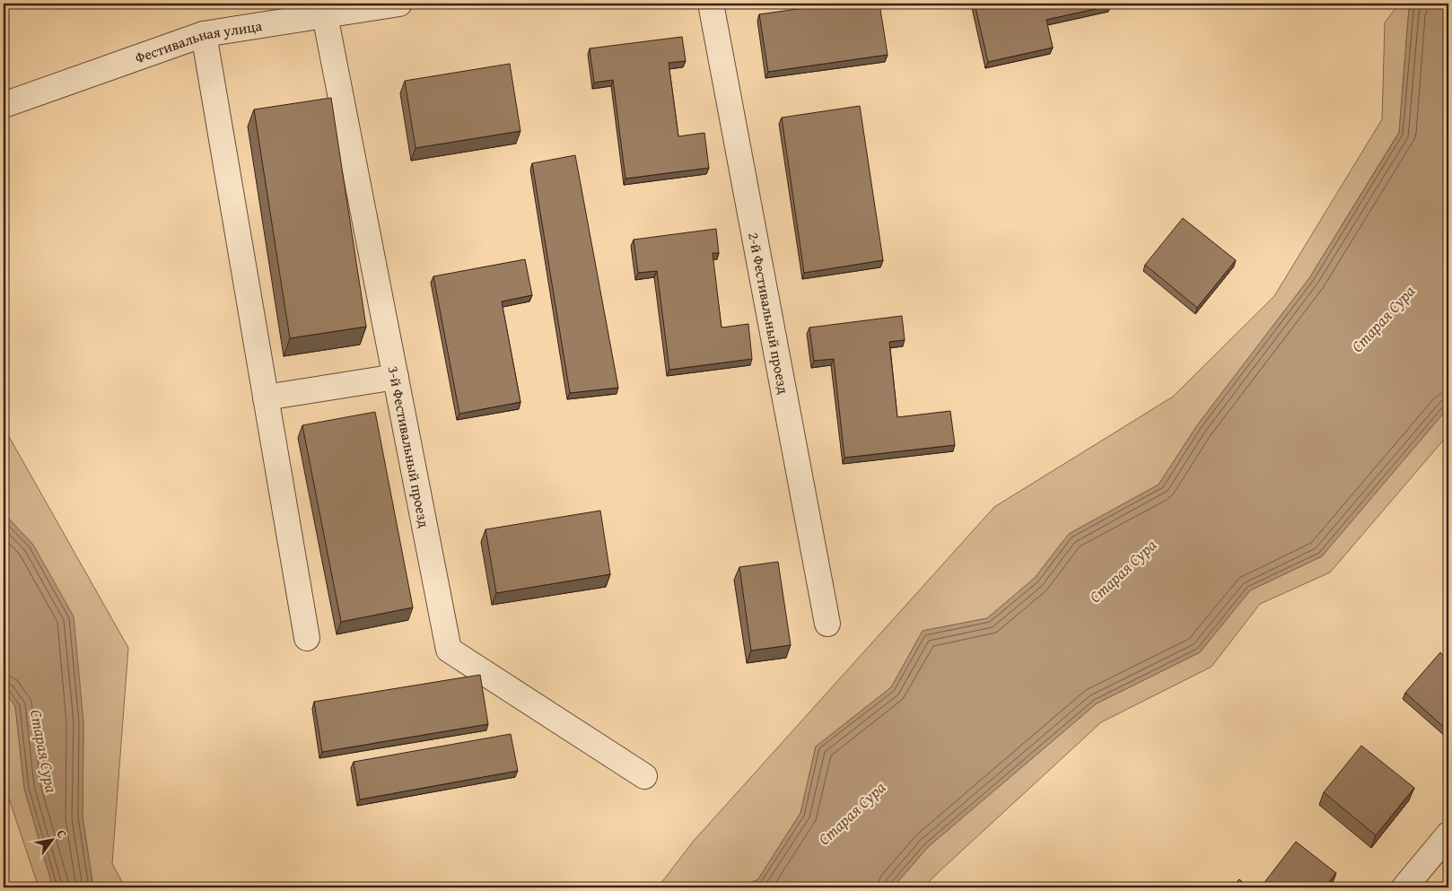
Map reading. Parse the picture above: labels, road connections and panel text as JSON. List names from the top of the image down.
{
  "streets": {
    "street": ["Фестивальная улица", "2-й Фестивальный проезд", "3-й Фестивальный проезд"]
  },
  "crossings": [
    ["Фестивальная улица", "3-й Фестивальный проезд"]
  ],
  "water": ["Старая Сура"],
  "north": "top right"
}
